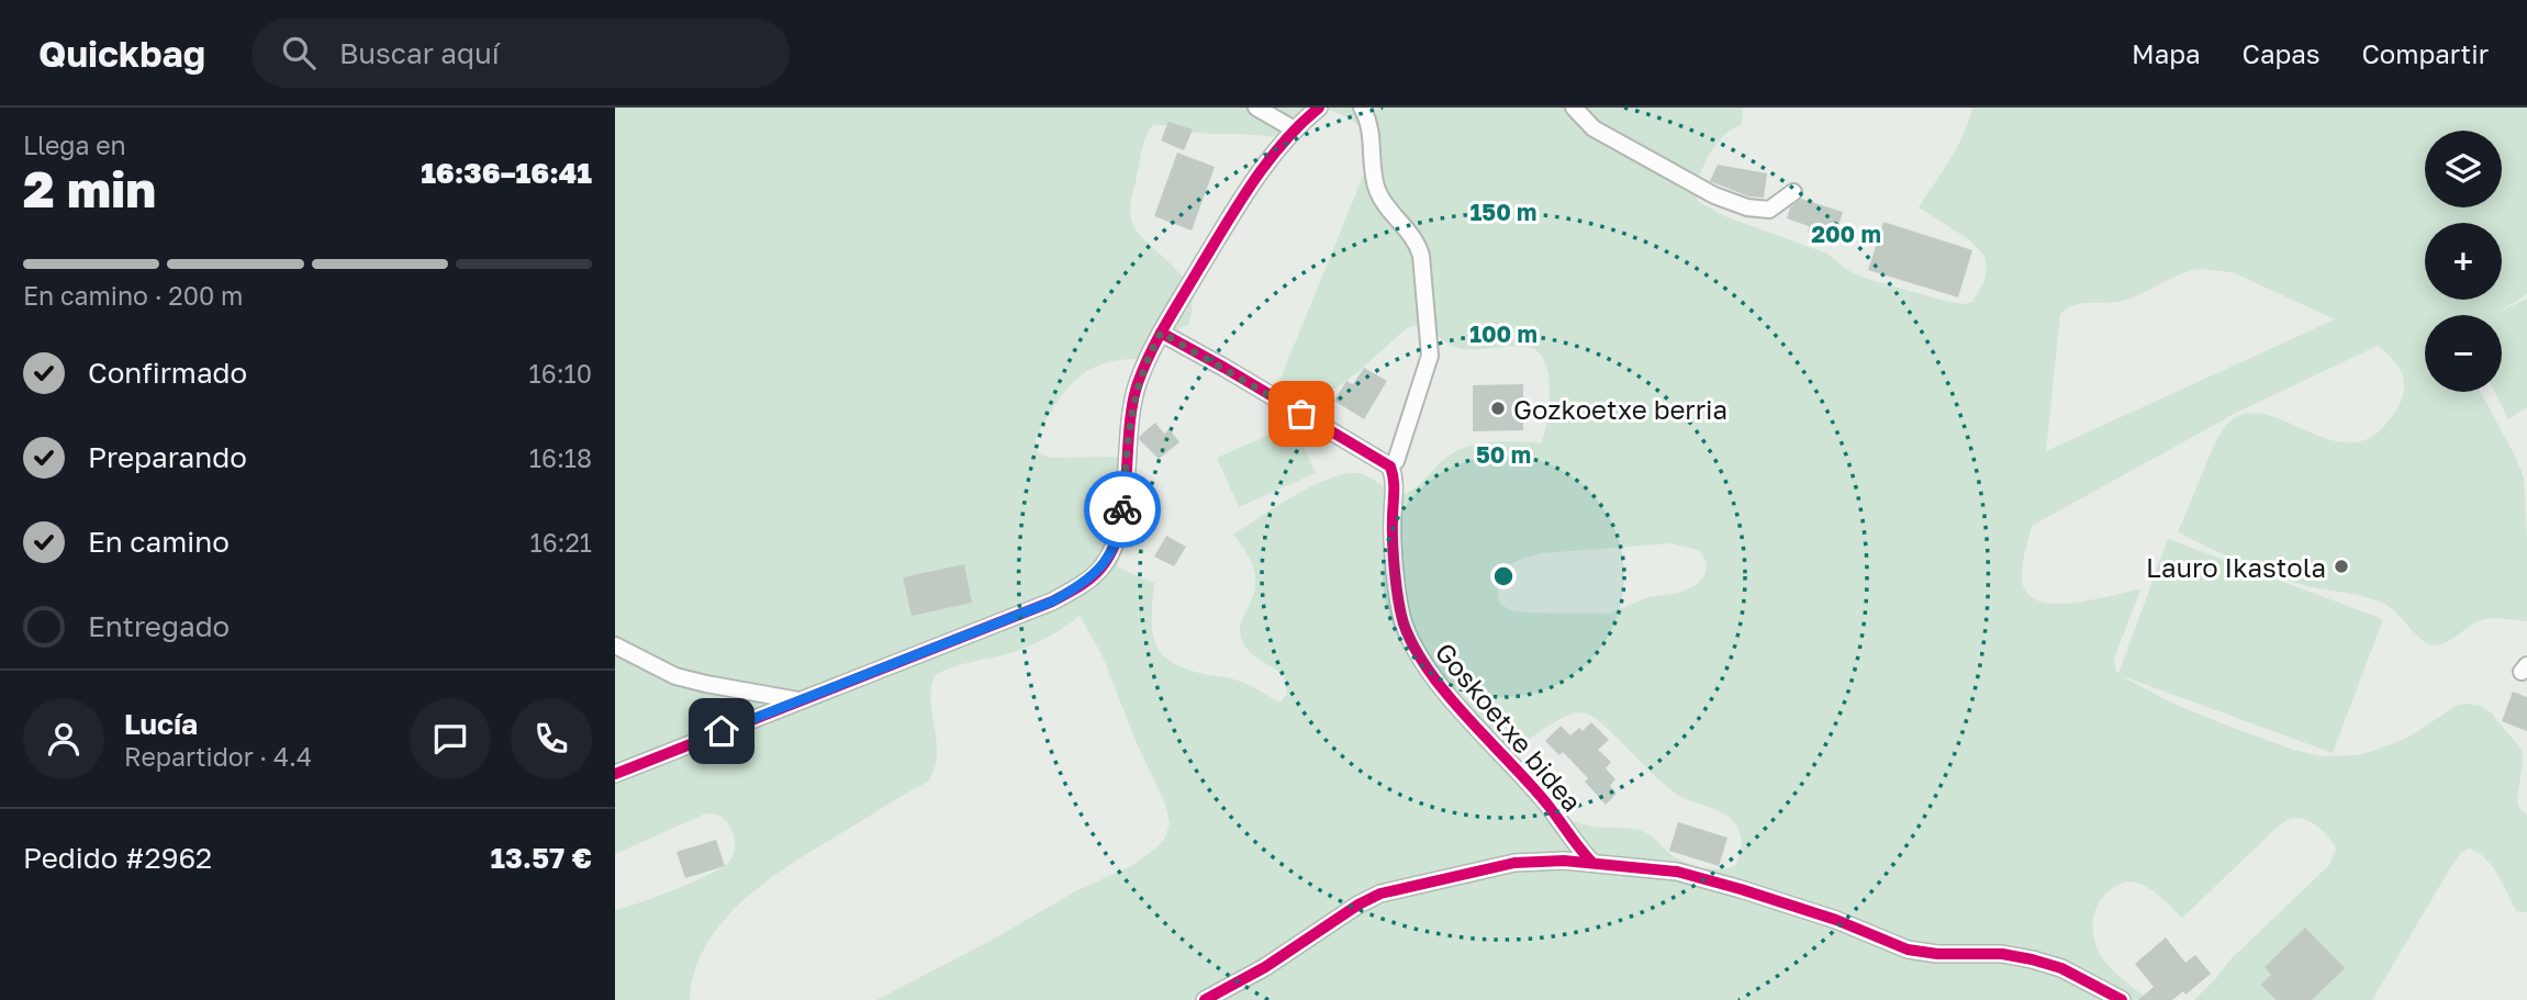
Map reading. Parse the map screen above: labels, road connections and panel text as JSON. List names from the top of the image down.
{
  "streets": {
    "street": ["Goskoetxe bidea"]
  },
  "places": ["Gozkoetxe berria", "Lauro Ikastola"],
  "page": {
    "header": "Quickbag",
    "search": "Buscar aquí",
    "nav": ["Mapa", "Capas", "Compartir"],
    "heading": ["2 min", "Llega en", "16:36–16:41"],
    "panel": [
      "Lucía",
      "Repartidor · 4.4",
      "Pedido #2962",
      "13.57 €"
    ],
    "map_buttons": ["+", "−"],
    "bar": "En camino · 200 m",
    "list": [
      ["Confirmado", "16:10"],
      ["Preparando", "16:18"],
      ["En camino", "16:21"],
      "Entregado"
    ]
  },
  "rings": [
    "150 m",
    "200 m",
    "100 m",
    "50 m"
  ]
}
